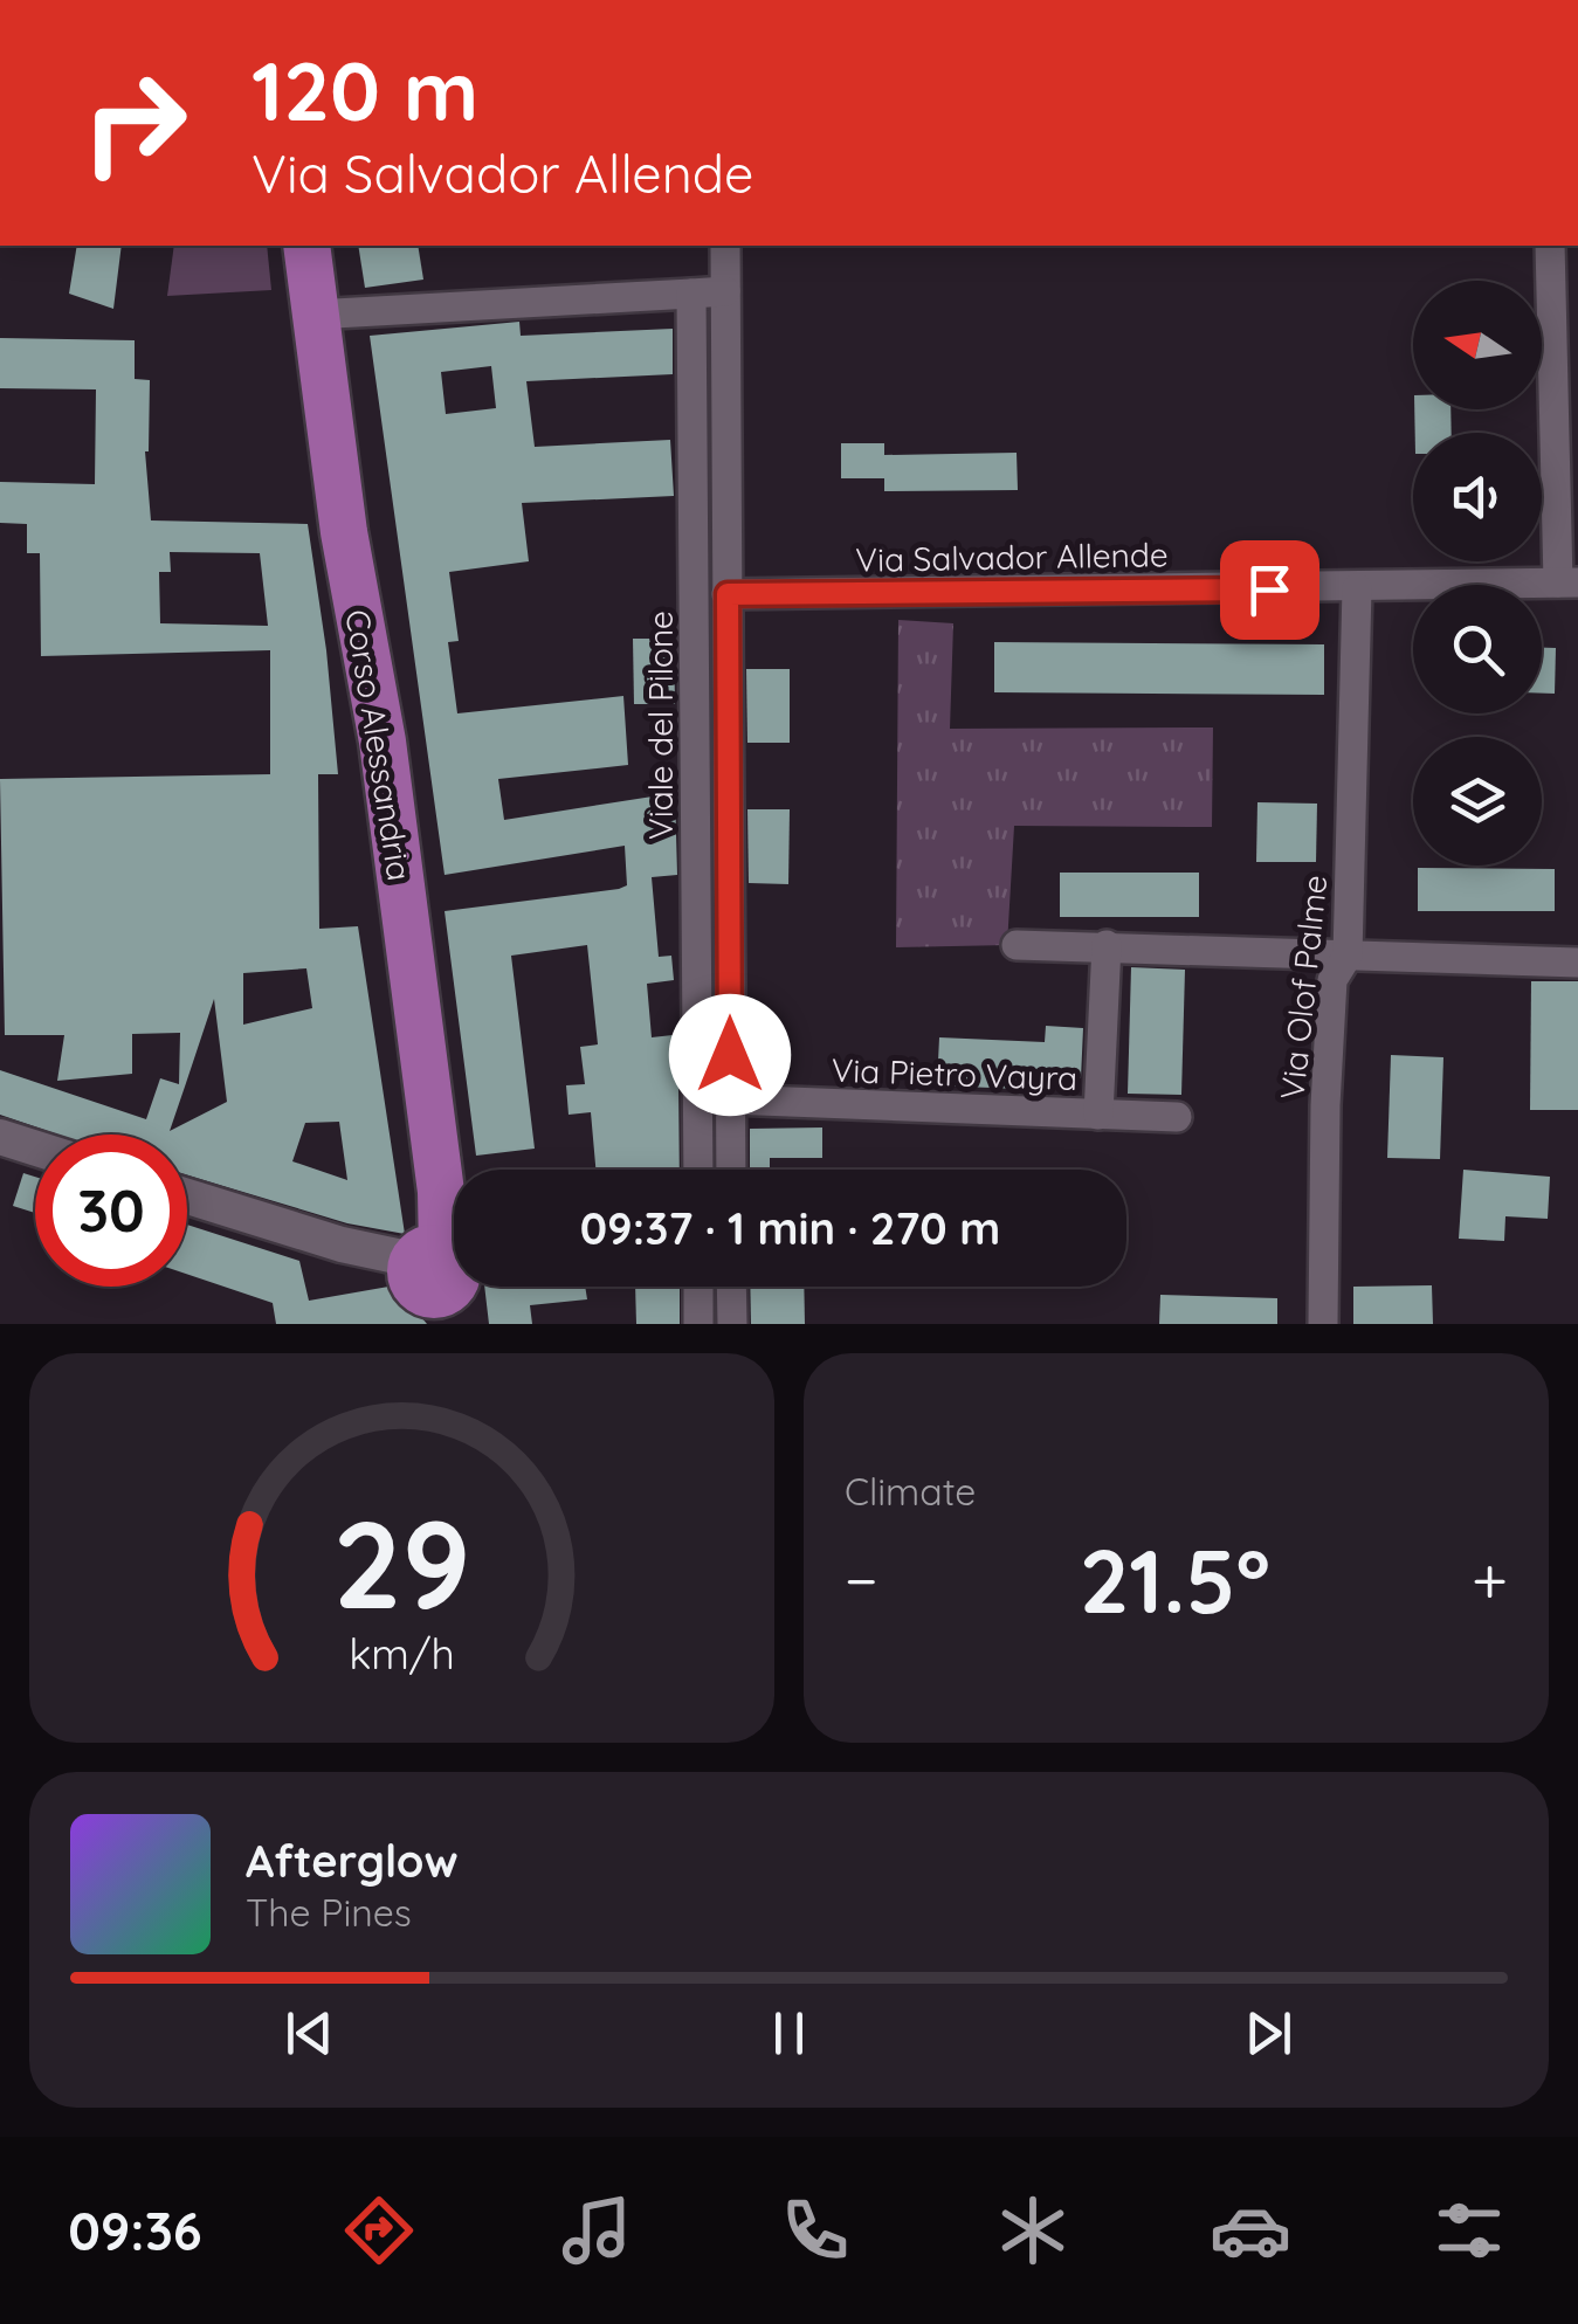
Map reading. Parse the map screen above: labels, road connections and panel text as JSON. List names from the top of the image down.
{
  "streets": {
    "main road": ["Corso Alessandria"],
    "street": [
      "Via Salvador Allende",
      "Viale del Pilone",
      "Via Olof Palme",
      "Via Pietro Vayra"
    ]
  },
  "crossings": [
    ["Via Salvador Allende", "Viale del Pilone"],
    ["Via Salvador Allende", "Via Olof Palme"],
    ["Viale del Pilone", "Via Pietro Vayra"]
  ],
  "north": "left",
  "page": {
    "turn": ["120 m", "Via Salvador Allende"],
    "limit": "30",
    "trip": "09:37 · 1 min · 270 m",
    "tile": "Climate",
    "heat": ["−", "21.5°", "+"],
    "song": ["Afterglow", "The Pines"],
    "tabs": "09:36",
    "gauge": ["29", "km/h"]
  }
}
